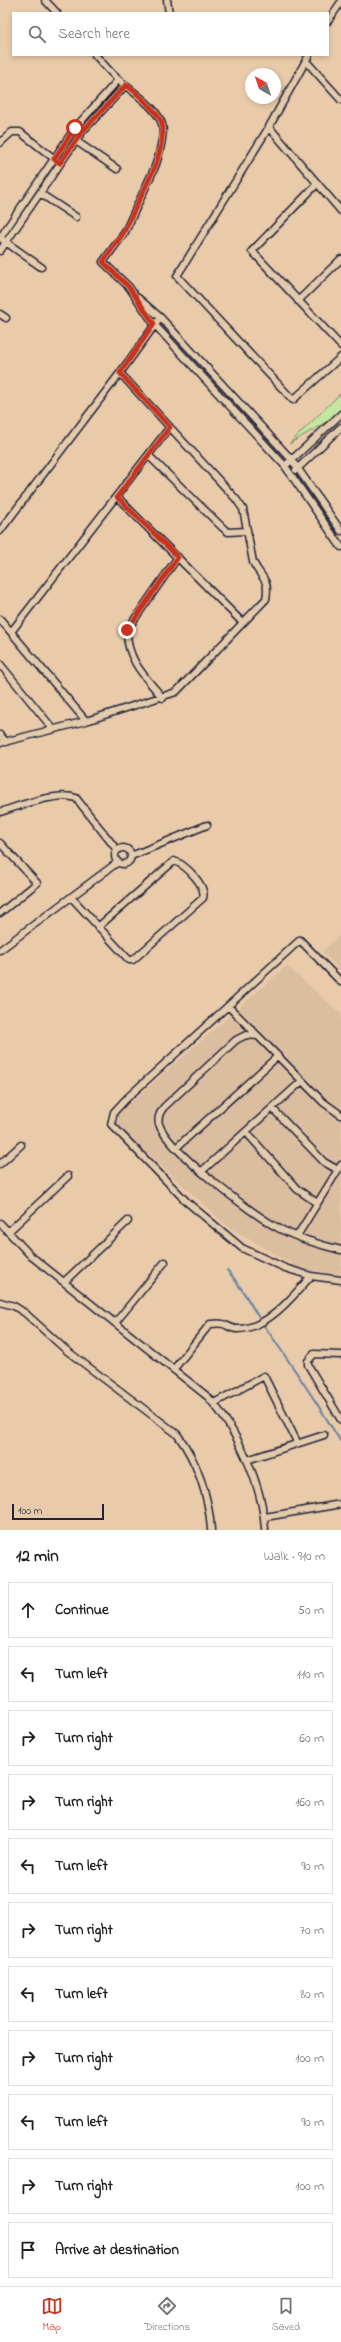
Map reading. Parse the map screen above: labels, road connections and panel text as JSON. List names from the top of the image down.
{
  "scale_bar": "100 m",
  "north": "top left",
  "page": {
    "search": "Search here",
    "scale": "100 m",
    "heading": ["12 min", "Walk · 910 m"],
    "list": [
      ["Continue", "50 m"],
      ["Turn left", "110 m"],
      ["Turn right", "60 m"],
      ["Turn right", "160 m"],
      ["Turn left", "90 m"],
      ["Turn right", "70 m"],
      ["Turn left", "80 m"],
      ["Turn right", "100 m"],
      ["Turn left", "90 m"],
      ["Turn right", "100 m"],
      "Arrive at destination"
    ],
    "nav": ["Map", "Directions", "Saved"]
  }
}
